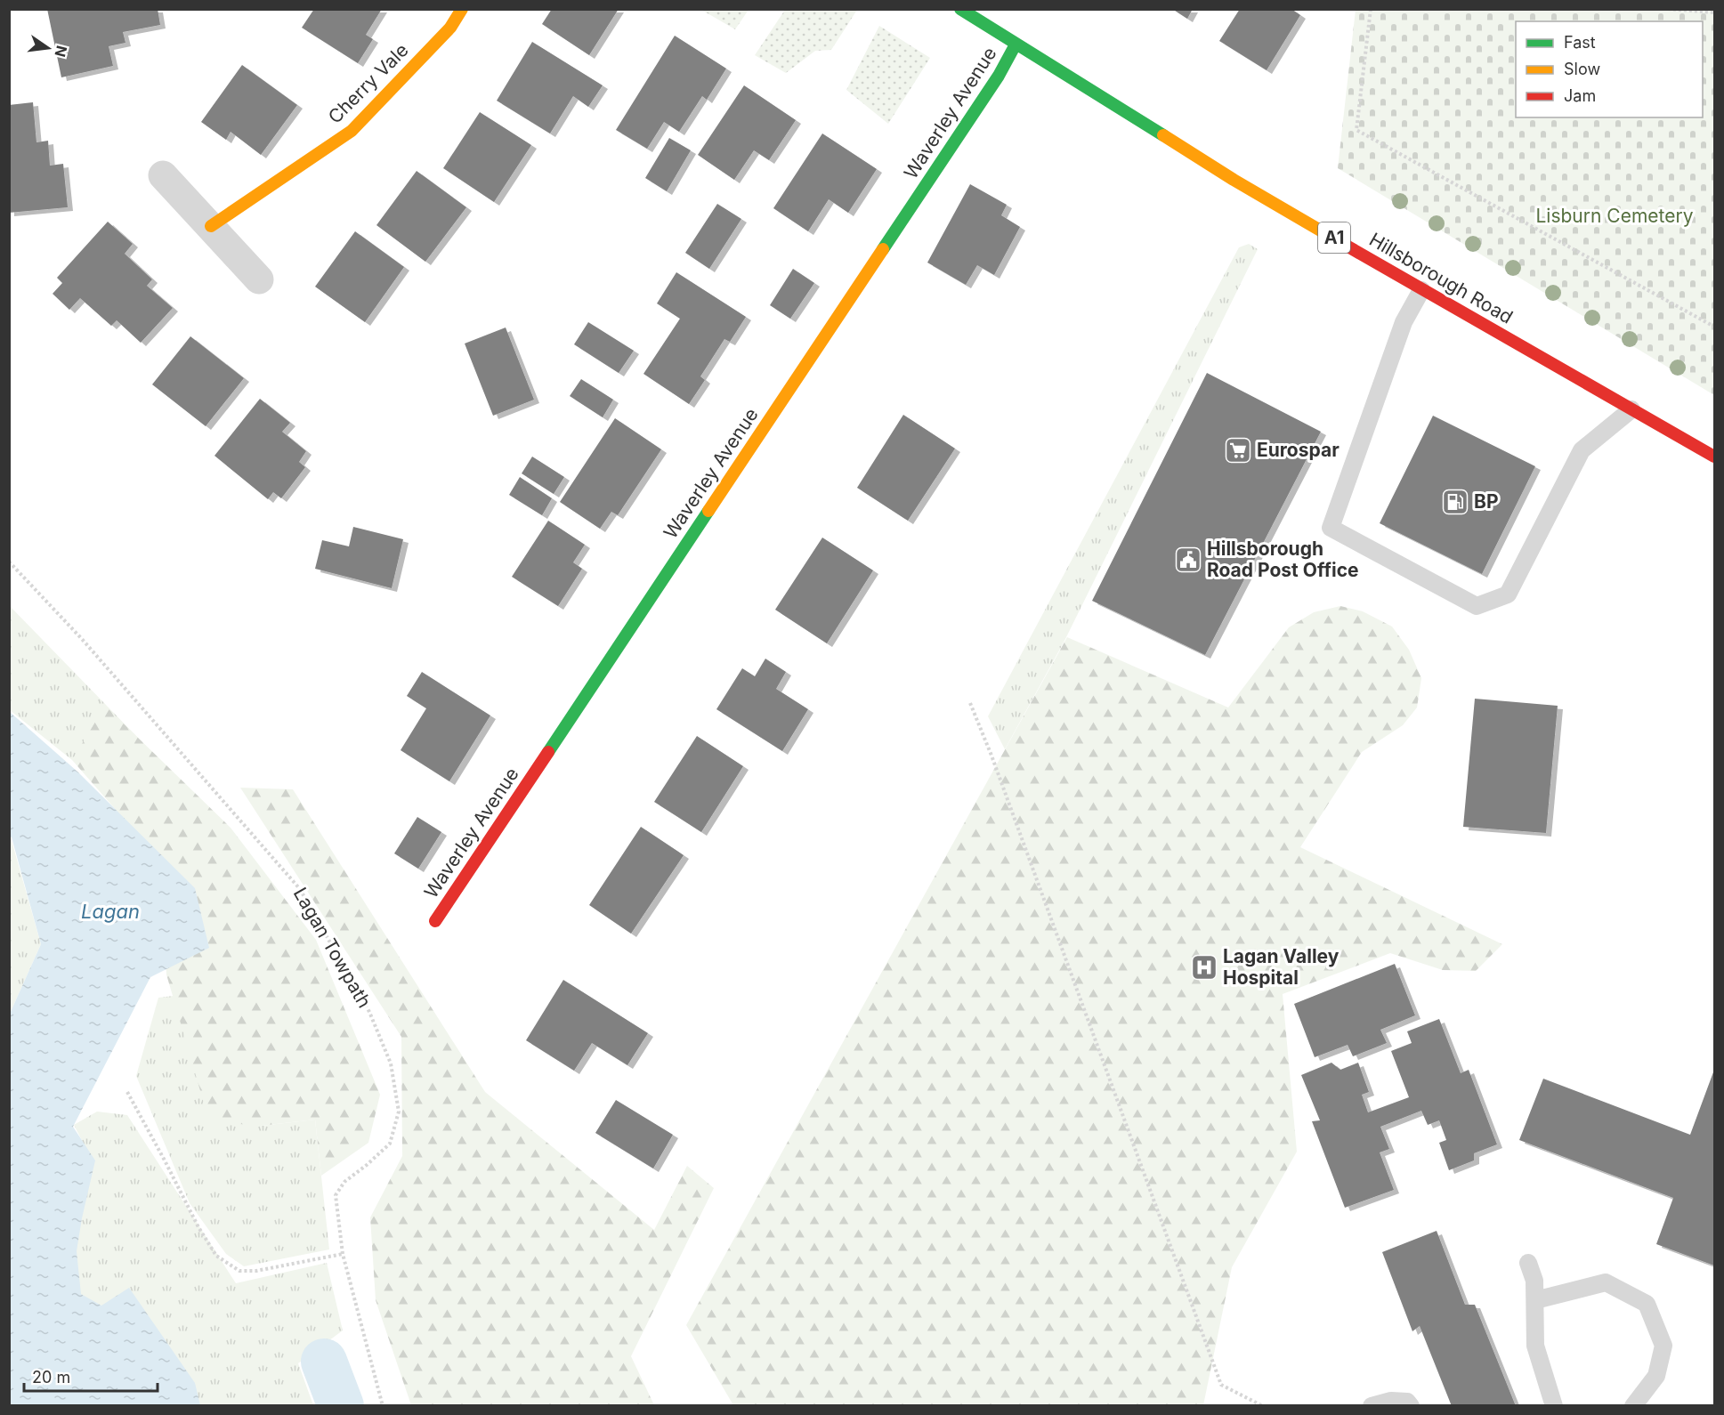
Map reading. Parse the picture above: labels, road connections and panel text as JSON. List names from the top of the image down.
{
  "streets": {
    "main road": [
      "Cherry Vale",
      "Waverley Avenue",
      "A1",
      "Hillsborough Road"
    ],
    "path": ["Lagan Towpath"]
  },
  "crossings": [
    ["Waverley Avenue", "Hillsborough Road"]
  ],
  "water": ["Lagan"],
  "parks": ["Lisburn Cemetery"],
  "places": {
    "supermarket": ["Eurospar"],
    "fuel station": ["BP"],
    "public building": ["Hillsborough Road Post Office"],
    "hospital": ["Lagan Valley Hospital"]
  },
  "legend": ["Fast", "Slow", "Jam"],
  "scale_bar": "20 m",
  "north": "right"
}
